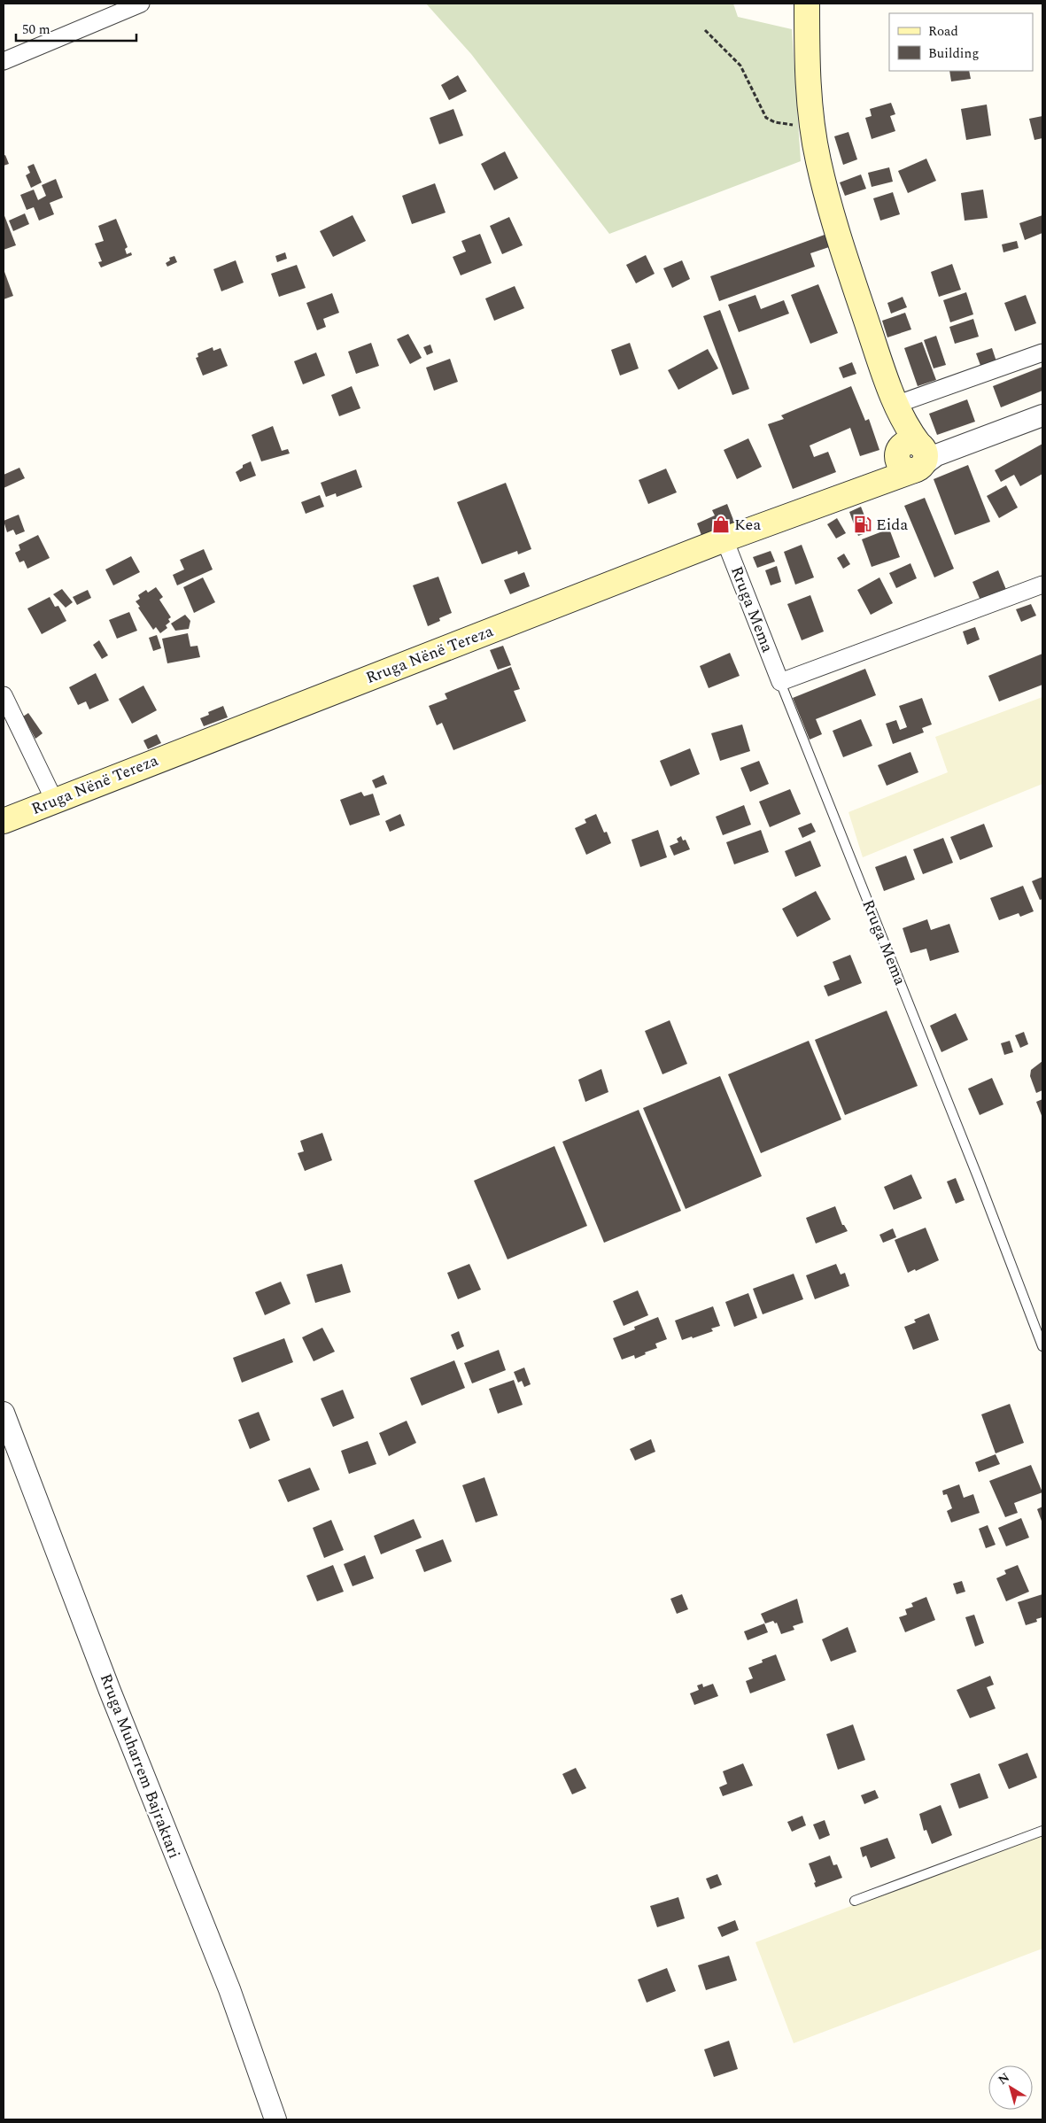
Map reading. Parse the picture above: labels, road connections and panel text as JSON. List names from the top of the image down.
{
  "streets": {
    "main road": ["Rruga Nënë Tereza"],
    "street": ["Rruga Mema", "Rruga Muharrem Bajraktari"]
  },
  "crossings": [
    ["Rruga Mema", "Rruga Nënë Tereza"]
  ],
  "places": {
    "shop": ["Kea"],
    "fuel station": ["Eida"]
  },
  "legend": ["Road", "Building"],
  "scale_bar": "50 m",
  "north": "top left"
}
